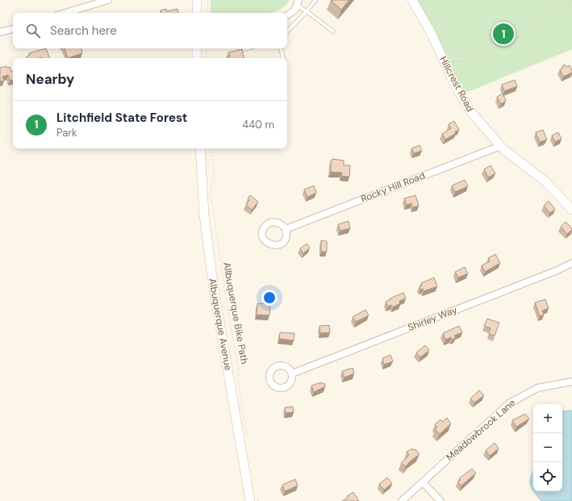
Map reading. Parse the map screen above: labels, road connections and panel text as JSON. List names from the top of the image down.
{
  "streets": {
    "street": [
      "Hillcrest Road",
      "Rocky Hill Road",
      "Shirley Way",
      "Albuquerque Avenue",
      "Meadowbrook Lane"
    ],
    "path": ["Allbuquerque Bike Path"]
  },
  "crossings": [
    ["Hillcrest Road", "Rocky Hill Road"]
  ],
  "page": {
    "search": "Search here",
    "pins": "1",
    "heading": "Nearby",
    "list": [
      {
        "mark": "1",
        "name": "Litchfield State Forest",
        "note": "Park",
        "value": "440 m"
      }
    ],
    "map_buttons": ["+", "−"]
  }
}
